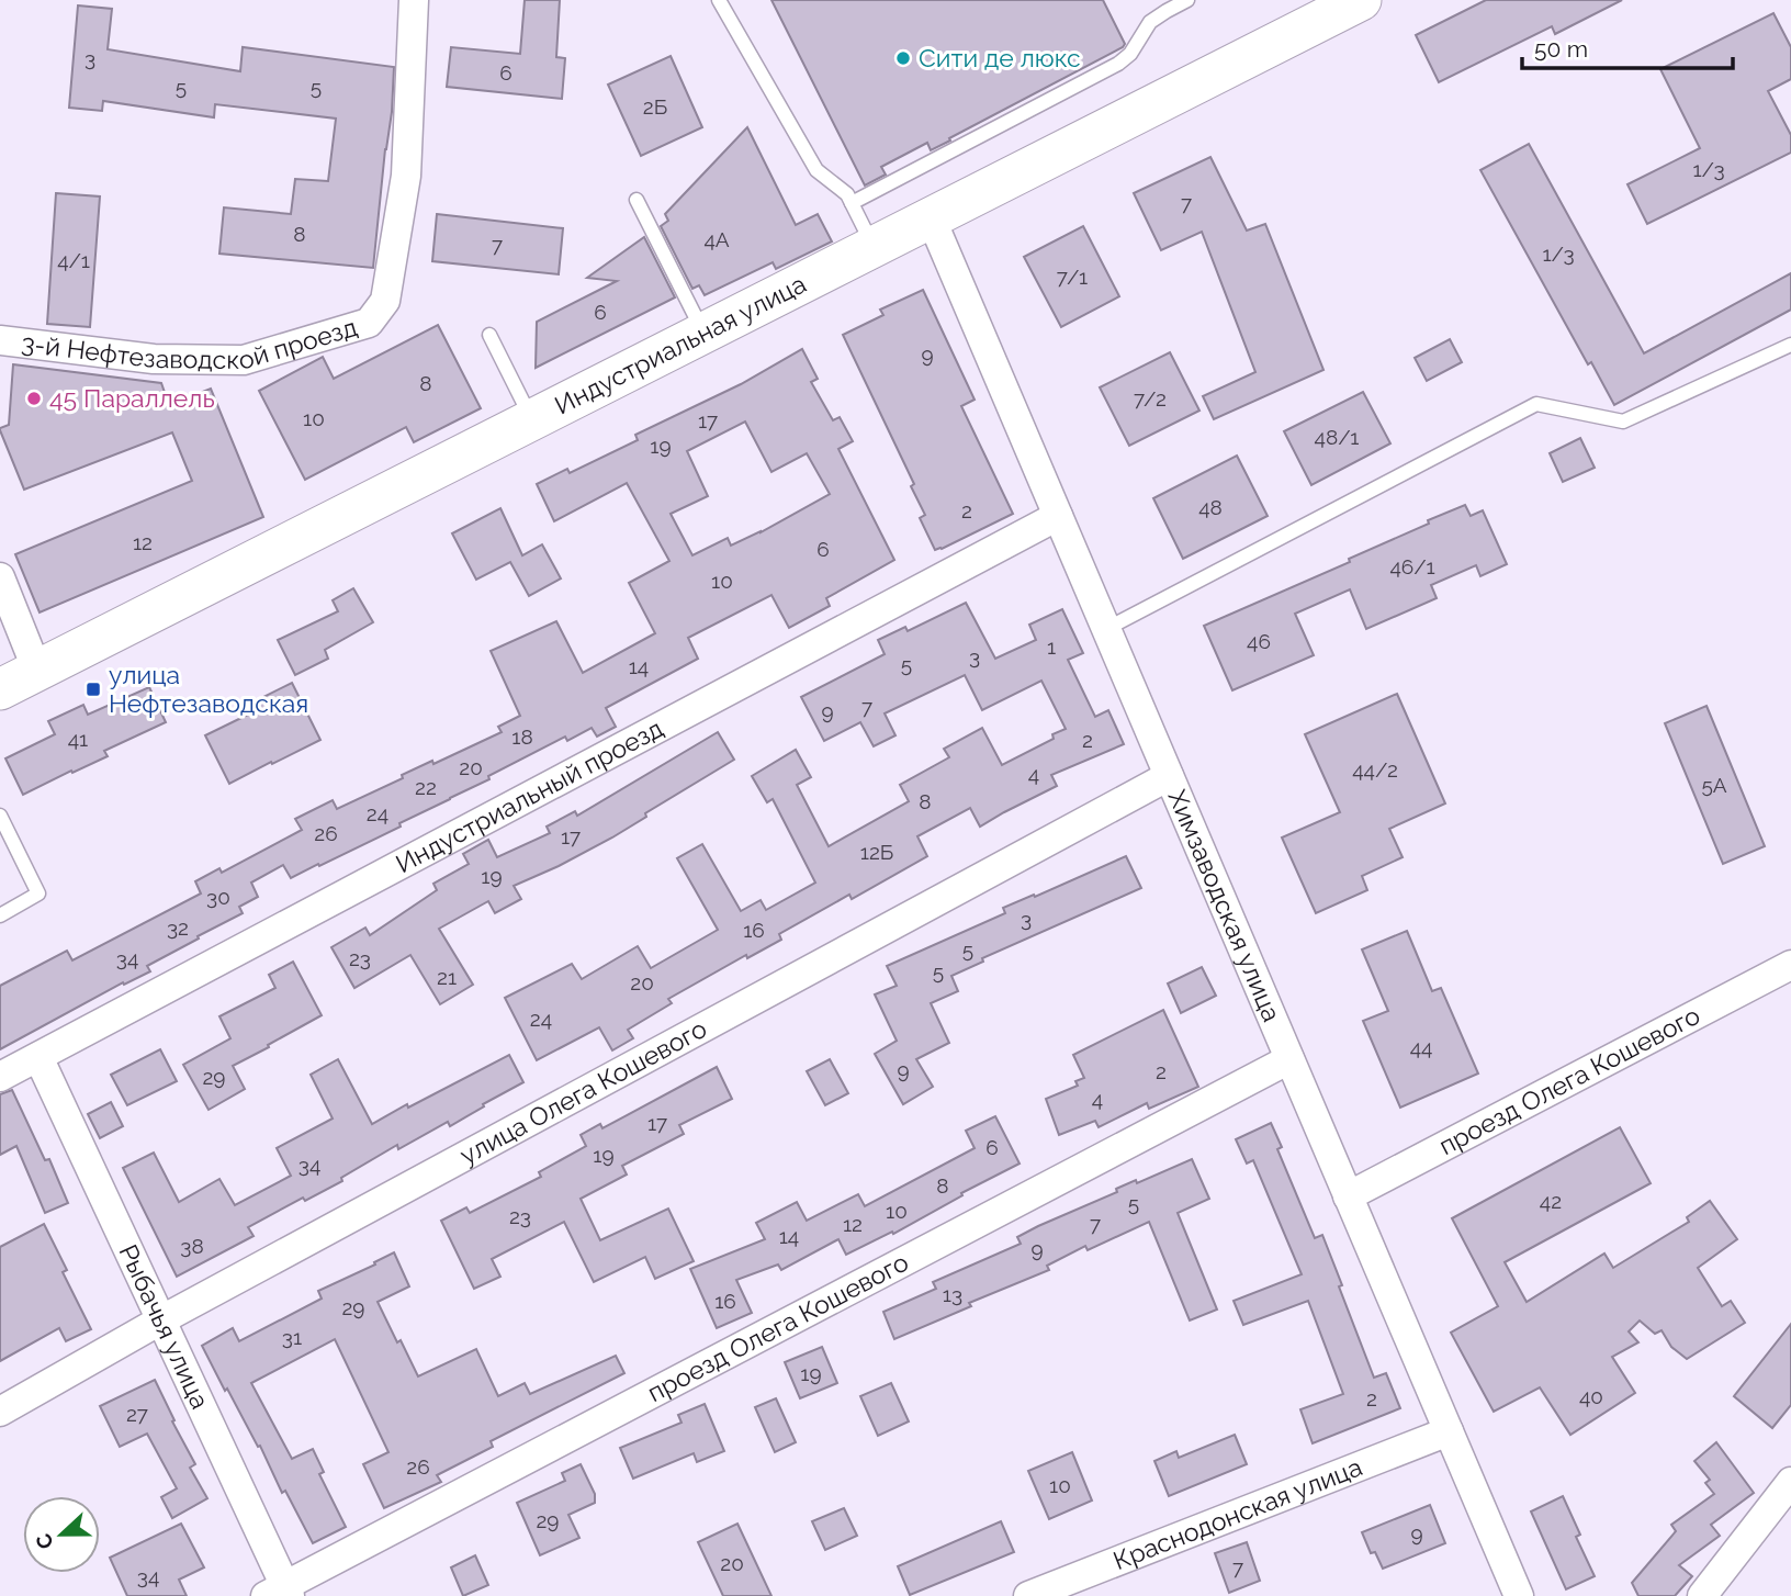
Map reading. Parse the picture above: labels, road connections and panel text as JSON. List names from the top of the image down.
{
  "streets": {
    "main road": ["Индустриальная улица"],
    "street": [
      "3-й Нефтезаводской проезд",
      "Индустриальный проезд",
      "Химзаводская улица",
      "проезд Олега Кошевого",
      "улица Олега Кошевого",
      "Рыбачья улица",
      "Краснодонская улица"
    ]
  },
  "crossings": [
    ["Индустриальная улица", "Химзаводская улица"],
    ["Индустриальный проезд", "Химзаводская улица"],
    ["Индустриальный проезд", "Рыбачья улица"],
    ["Химзаводская улица", "проезд Олега Кошевого"],
    ["Химзаводская улица", "улица Олега Кошевого"],
    ["Химзаводская улица", "Краснодонская улица"],
    ["проезд Олега Кошевого", "Рыбачья улица"],
    ["улица Олега Кошевого", "Рыбачья улица"]
  ],
  "places": {
    "other": ["Сити де люкс", "45 Параллель"],
    "transit": ["улица Нефтезаводская"]
  },
  "house_numbers": [
    "3",
    "6",
    "5",
    "5",
    "2Б",
    "1/3",
    "7",
    "8",
    "4А",
    "7",
    "1/3",
    "4/1",
    "7/1",
    "6",
    "9",
    "8",
    "7/2",
    "10",
    "17",
    "48/1",
    "19",
    "48",
    "2",
    "12",
    "6",
    "46/1",
    "10",
    "46",
    "1",
    "3",
    "5",
    "14",
    "7",
    "9",
    "18",
    "41",
    "2",
    "20",
    "44/2",
    "4",
    "5А",
    "22",
    "8",
    "24",
    "26",
    "17",
    "12Б",
    "19",
    "30",
    "3",
    "32",
    "16",
    "5",
    "34",
    "23",
    "5",
    "21",
    "20",
    "24",
    "44",
    "9",
    "2",
    "29",
    "4",
    "17",
    "6",
    "19",
    "34",
    "8",
    "42",
    "5",
    "10",
    "23",
    "12",
    "7",
    "14",
    "38",
    "9",
    "13",
    "16",
    "29",
    "31",
    "19",
    "40",
    "2",
    "27",
    "26",
    "10",
    "29",
    "9",
    "20",
    "7",
    "34"
  ],
  "scale_bar": "50 m",
  "north": "left"
}
